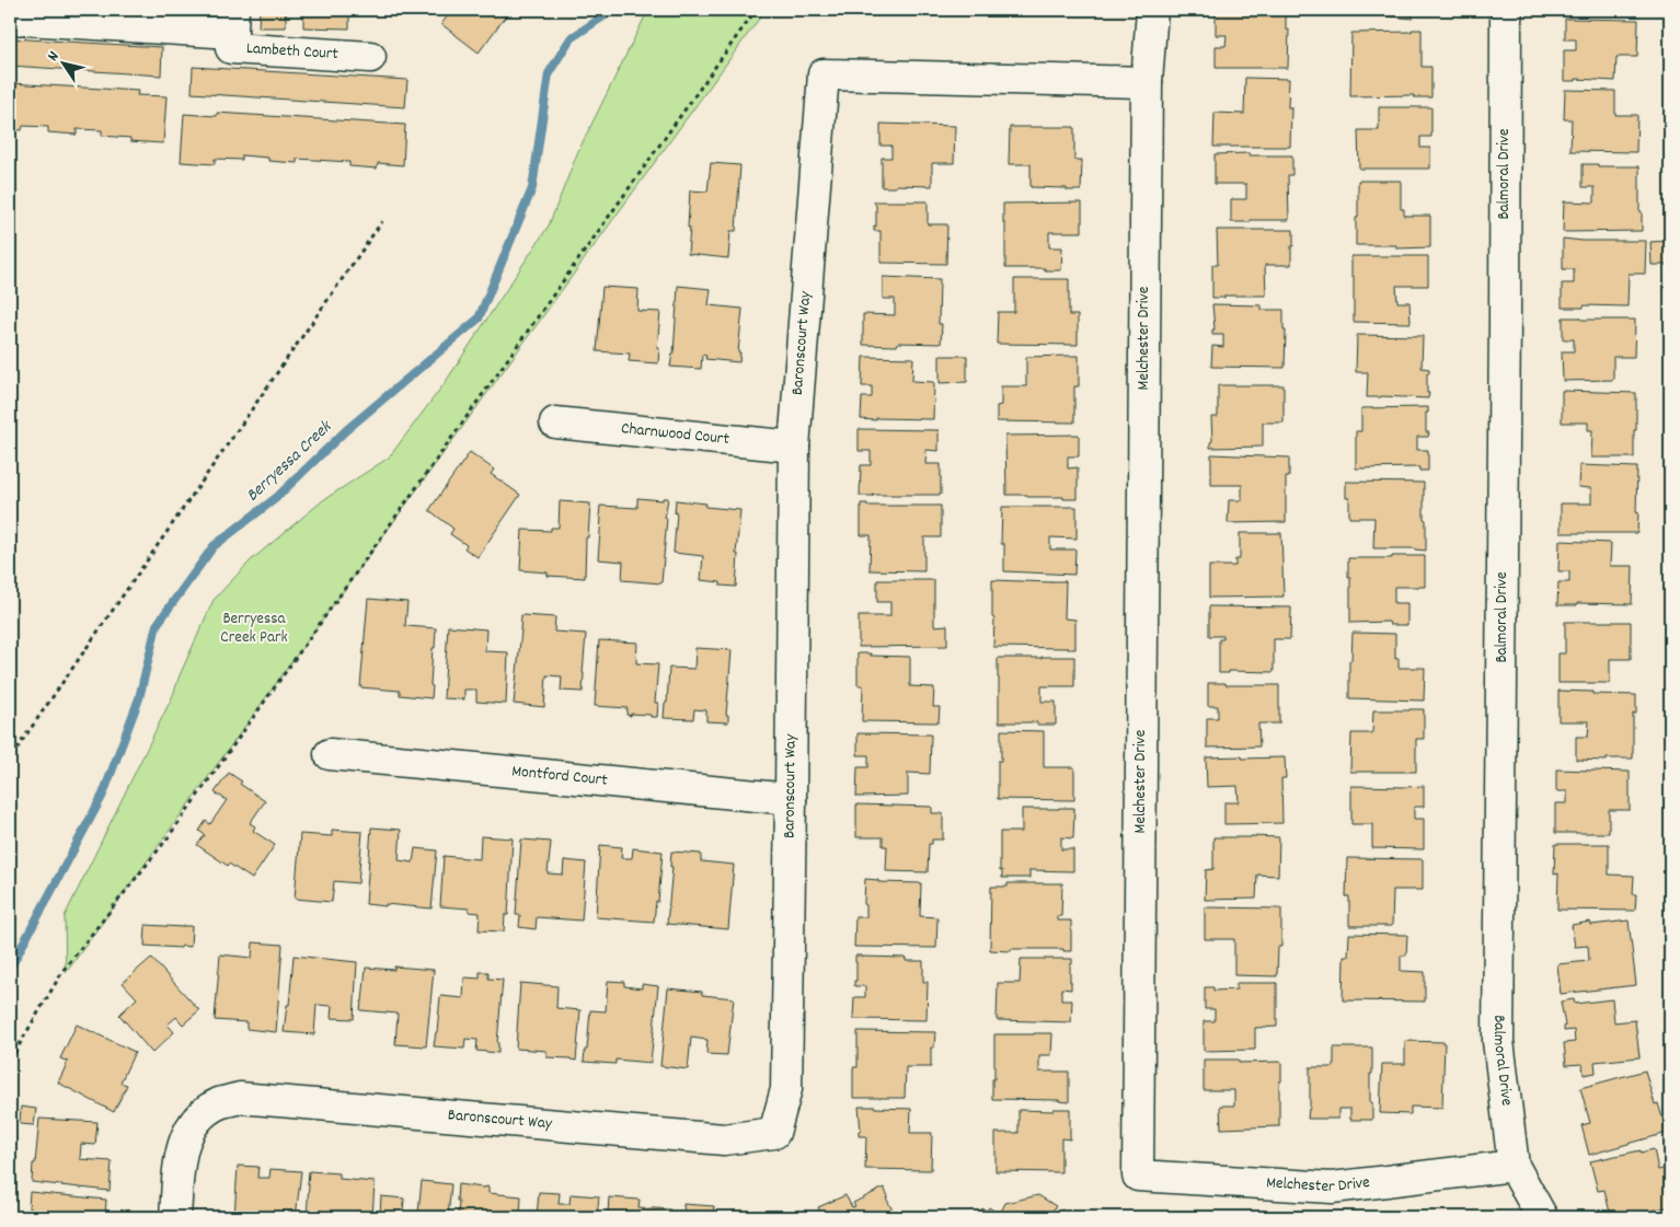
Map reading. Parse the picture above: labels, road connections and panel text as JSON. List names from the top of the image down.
{
  "streets": {
    "street": [
      "Lambeth Court",
      "Balmoral Drive",
      "Melchester Drive",
      "Baronscourt Way",
      "Charnwood Court",
      "Montford Court"
    ]
  },
  "crossings": [
    ["Balmoral Drive", "Melchester Drive"],
    ["Melchester Drive", "Baronscourt Way"],
    ["Baronscourt Way", "Charnwood Court"],
    ["Baronscourt Way", "Montford Court"]
  ],
  "water": ["Berryessa Creek"],
  "parks": ["Berryessa Creek Park"],
  "north": "top left"
}
